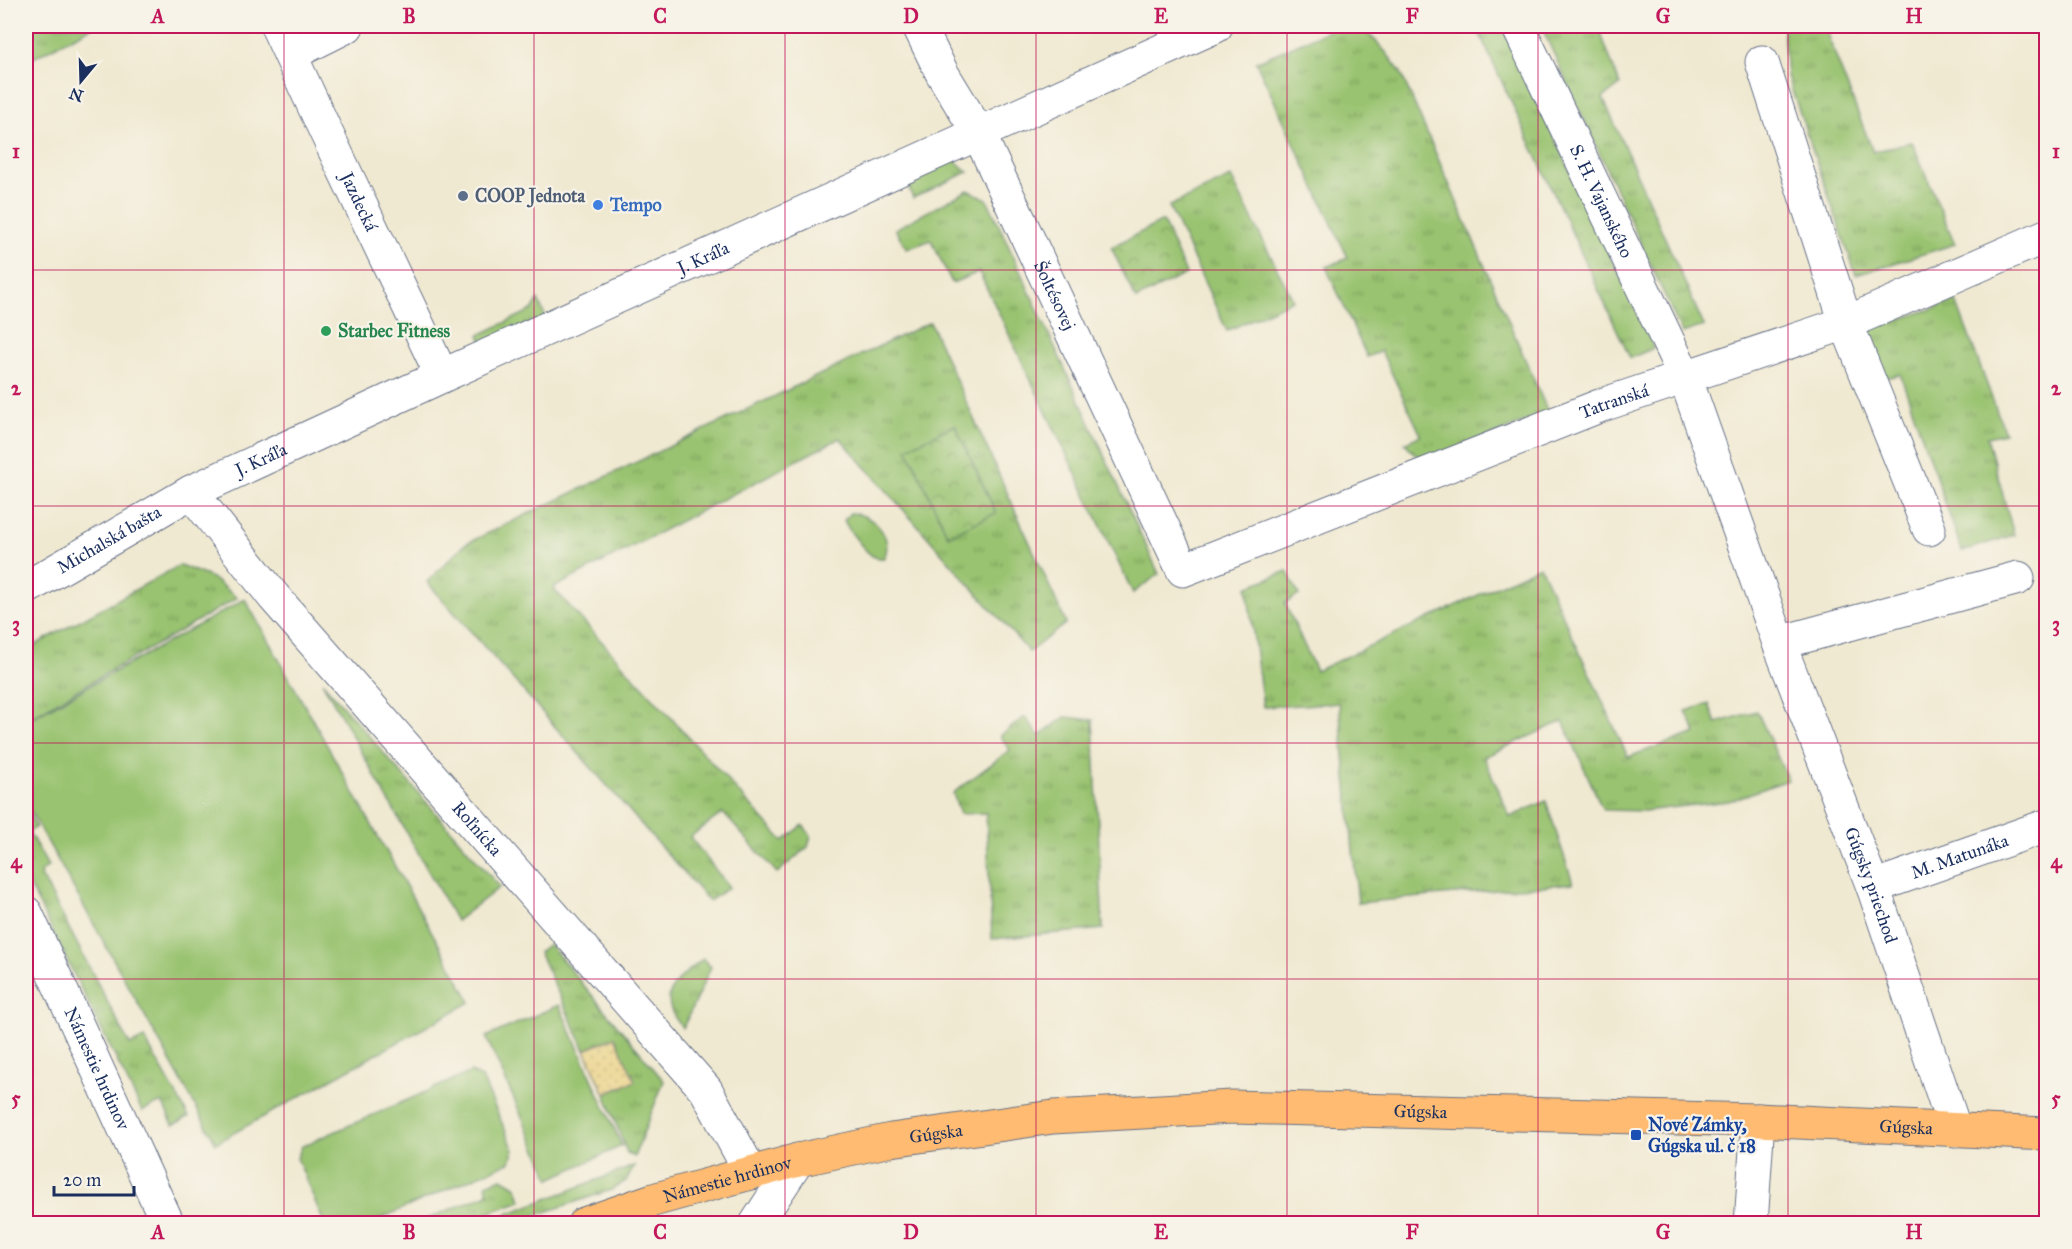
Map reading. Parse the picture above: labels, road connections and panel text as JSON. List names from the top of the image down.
{
  "streets": {
    "main road": ["Námestie hrdinov", "Gúgska"],
    "street": [
      "Jazdecká",
      "S. H. Vajanského",
      "J. Kráľa",
      "Šoltésovej",
      "Tatranská",
      "Michalská bašta",
      "Roľnícka",
      "M. Matunáka",
      "Gúgsky priechod"
    ]
  },
  "crossings": [
    ["Jazdecká", "J. Kráľa"],
    ["S. H. Vajanského", "Tatranská"],
    ["S. H. Vajanského", "Gúgsky priechod"],
    ["J. Kráľa", "Šoltésovej"],
    ["J. Kráľa", "Michalská bašta"],
    ["J. Kráľa", "Roľnícka"],
    ["Šoltésovej", "Tatranská"],
    ["Tatranská", "Gúgsky priechod"],
    ["Michalská bašta", "Roľnícka"],
    ["Roľnícka", "Námestie hrdinov"],
    ["M. Matunáka", "Gúgsky priechod"],
    ["Gúgsky priechod", "Gúgska"],
    ["Námestie hrdinov", "Gúgska"]
  ],
  "places": {
    "other": ["COOP Jednota", "Tempo", "Starbec Fitness"],
    "transit": ["Nové Zámky, Gúgska ul. č 18"]
  },
  "scale_bar": "20 m",
  "north": "bottom",
  "grid": {
    "columns": [
      "A",
      "B",
      "C",
      "D",
      "E",
      "F",
      "G",
      "H"
    ],
    "rows": [
      "1",
      "2",
      "3",
      "4",
      "5"
    ]
  }
}
